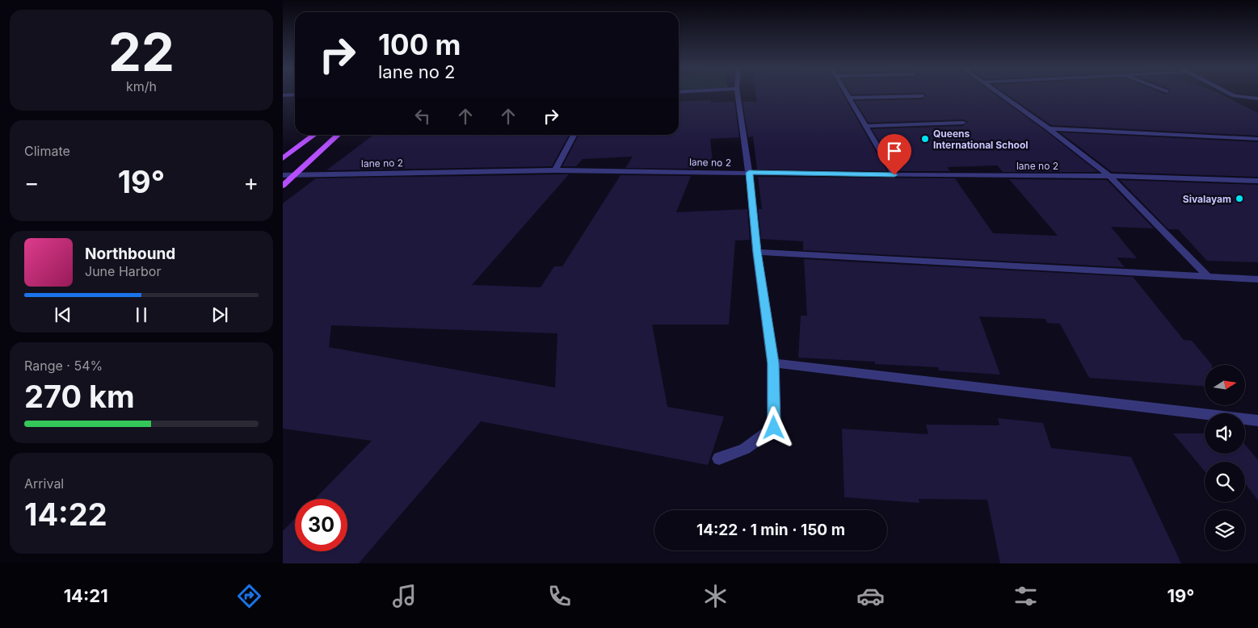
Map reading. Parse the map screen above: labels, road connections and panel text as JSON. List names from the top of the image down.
{
  "streets": {
    "street": ["lane no 2"]
  },
  "places": ["Queens International School", "Sivalayam"],
  "north": "right",
  "page": {
    "tile": [
      ["22", "km/h"],
      "Climate",
      ["Range · 54%", "270 km"],
      ["Arrival", "14:22"]
    ],
    "turn": ["100 m", "lane no 2"],
    "heat": ["−", "19°", "+"],
    "song": ["Northbound", "June Harbor"],
    "limit": "30",
    "trip": "14:22 · 1 min · 150 m",
    "tabs": ["14:21", "19°"]
  }
}
